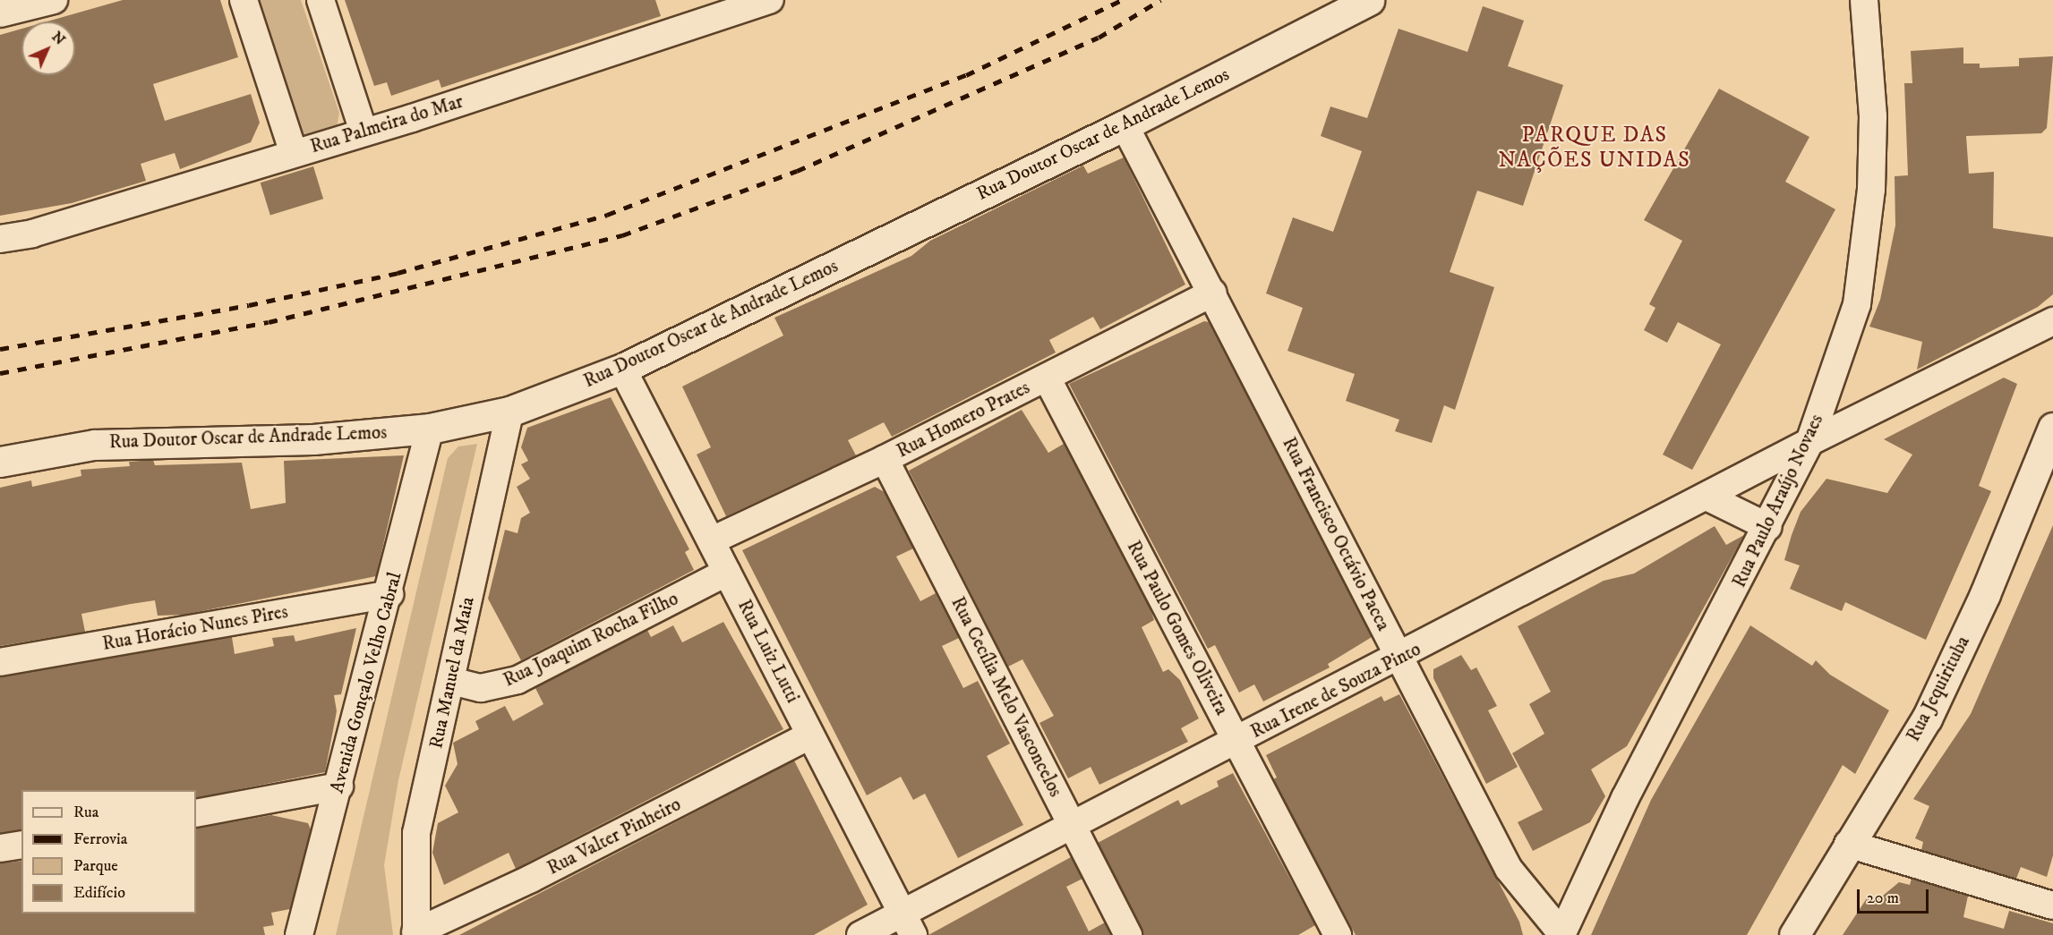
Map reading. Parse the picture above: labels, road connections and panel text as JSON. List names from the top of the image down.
{
  "streets": {
    "street": [
      "Rua Palmeira do Mar",
      "Rua Doutor Oscar de Andrade Lemos",
      "Rua Homero Prates",
      "Rua Paulo Araújo Novaes",
      "Rua Francisco Octávio Pacca",
      "Rua Horácio Nunes Pires",
      "Rua Paulo Gomes Oliveira",
      "Rua Joaquim Rocha Filho",
      "Rua Luiz Lutti",
      "Rua Manuel da Maia",
      "Avenida Gonçalo Velho Cabral",
      "Rua Jequirituba",
      "Rua Irene de Souza Pinto",
      "Rua Cecília Melo Vasconcelos",
      "Rua Valter Pinheiro"
    ]
  },
  "crossings": [
    ["Rua Doutor Oscar de Andrade Lemos", "Rua Francisco Octávio Pacca"],
    ["Rua Doutor Oscar de Andrade Lemos", "Rua Luiz Lutti"],
    ["Rua Doutor Oscar de Andrade Lemos", "Rua Manuel da Maia"],
    ["Rua Doutor Oscar de Andrade Lemos", "Avenida Gonçalo Velho Cabral"],
    ["Rua Homero Prates", "Rua Francisco Octávio Pacca"],
    ["Rua Homero Prates", "Rua Paulo Gomes Oliveira"],
    ["Rua Homero Prates", "Rua Luiz Lutti"],
    ["Rua Homero Prates", "Rua Cecília Melo Vasconcelos"],
    ["Rua Paulo Araújo Novaes", "Rua Francisco Octávio Pacca"],
    ["Rua Paulo Araújo Novaes", "Rua Irene de Souza Pinto"],
    ["Rua Francisco Octávio Pacca", "Rua Irene de Souza Pinto"],
    ["Rua Horácio Nunes Pires", "Avenida Gonçalo Velho Cabral"],
    ["Rua Paulo Gomes Oliveira", "Rua Irene de Souza Pinto"],
    ["Rua Joaquim Rocha Filho", "Rua Luiz Lutti"],
    ["Rua Joaquim Rocha Filho", "Rua Manuel da Maia"],
    ["Rua Luiz Lutti", "Rua Irene de Souza Pinto"],
    ["Rua Luiz Lutti", "Rua Valter Pinheiro"],
    ["Rua Manuel da Maia", "Rua Valter Pinheiro"],
    ["Rua Irene de Souza Pinto", "Rua Cecília Melo Vasconcelos"]
  ],
  "districts": ["PARQUE DAS NAÇÕES UNIDAS"],
  "legend": [
    "Rua",
    "Ferrovia",
    "Parque",
    "Edifício"
  ],
  "scale_bar": "20 m",
  "north": "top right"
}
